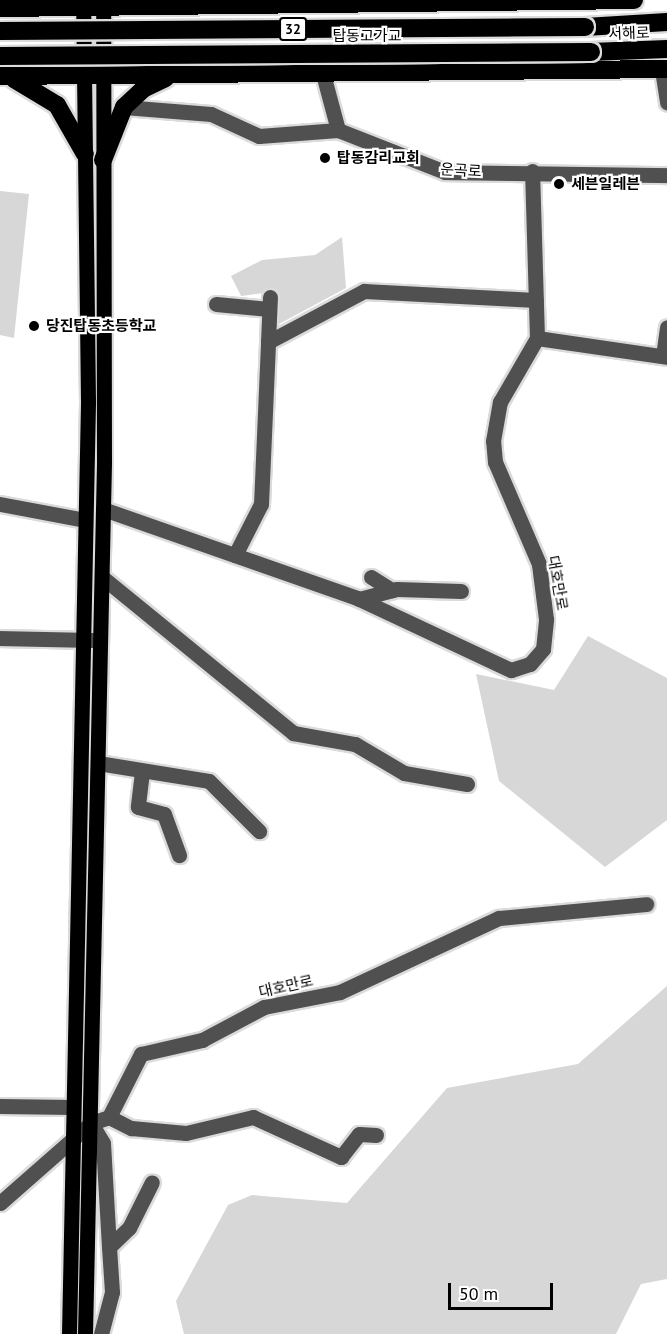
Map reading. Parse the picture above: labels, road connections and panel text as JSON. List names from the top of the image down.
{
  "streets": {
    "highway": ["32", "서해로", "탑동고가교"],
    "main road": ["대호만로"],
    "street": ["운곡로"]
  },
  "crossings": [
    ["서해로", "탑동고가교"]
  ],
  "places": ["탑동감리교회", "세븐일레븐", "당진탑동초등학교"],
  "scale_bar": "50 m"
}
